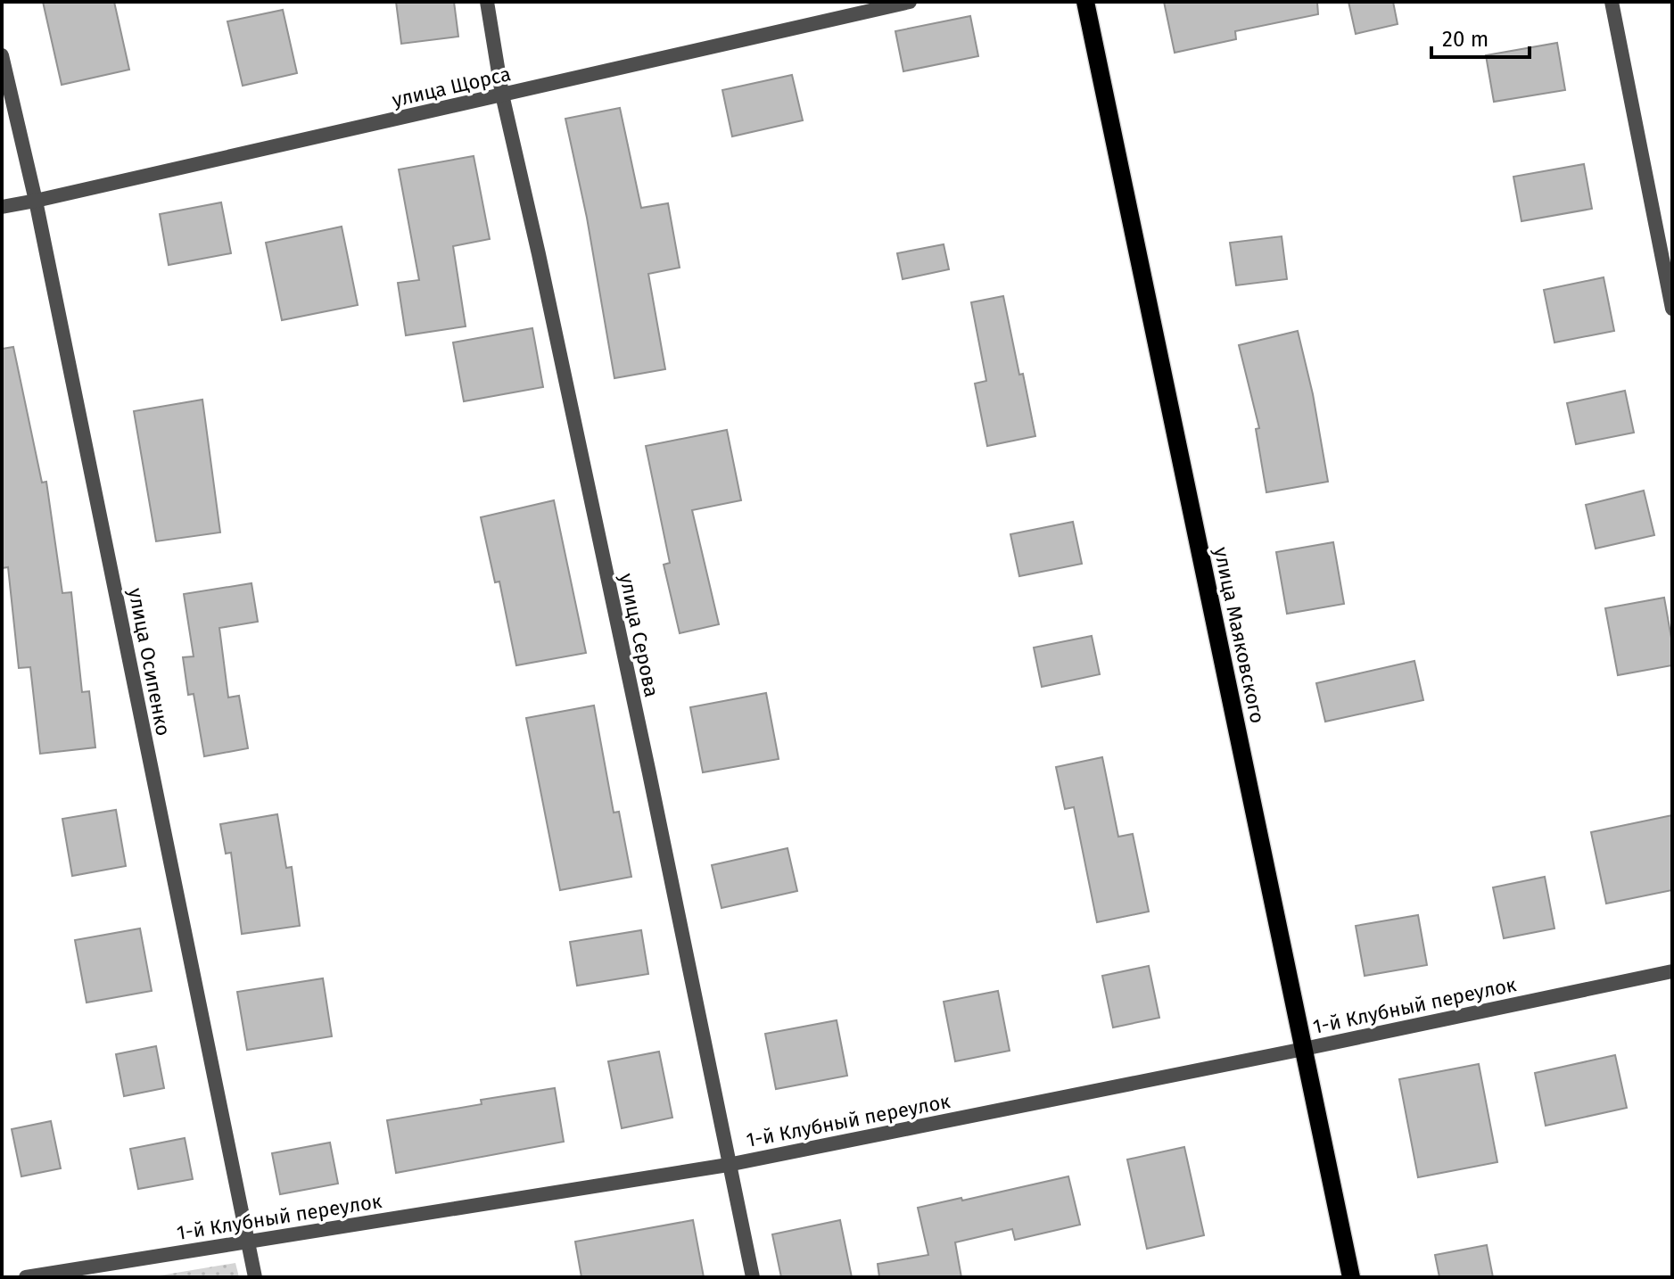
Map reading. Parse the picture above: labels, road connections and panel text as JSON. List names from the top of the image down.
{
  "streets": {
    "main road": ["улица Маяковского"],
    "street": [
      "улица Щорса",
      "улица Серова",
      "улица Осипенко",
      "1-й Клубный переулок"
    ]
  },
  "crossings": [
    ["улица Щорса", "улица Серова"],
    ["улица Щорса", "улица Осипенко"],
    ["улица Серова", "1-й Клубный переулок"],
    ["улица Маяковского", "1-й Клубный переулок"],
    ["улица Осипенко", "1-й Клубный переулок"]
  ],
  "scale_bar": "20 m"
}
